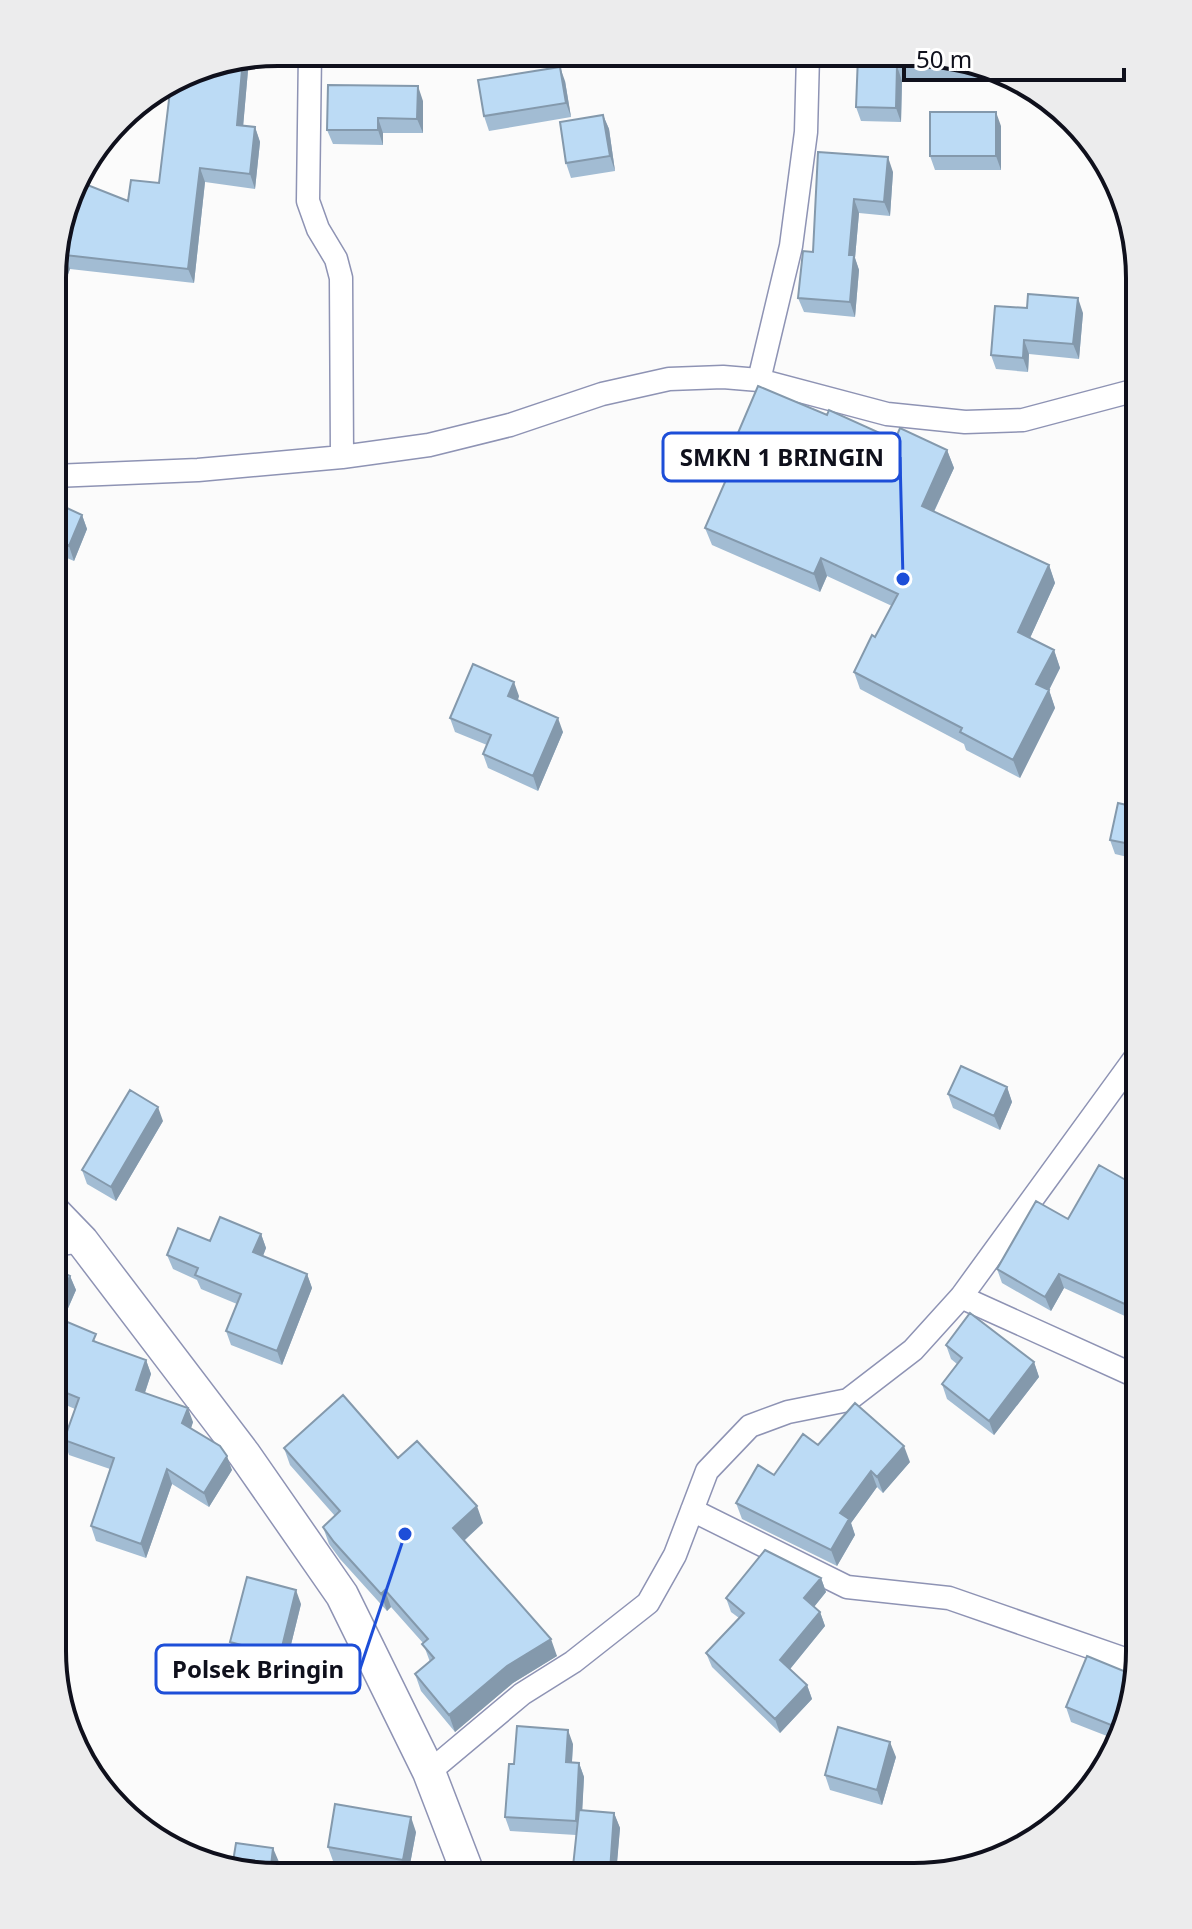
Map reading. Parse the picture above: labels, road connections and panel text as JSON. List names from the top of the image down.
{
  "places": ["SMKN 1 BRINGIN", "Polsek Bringin"],
  "scale_bar": "50 m"
}
